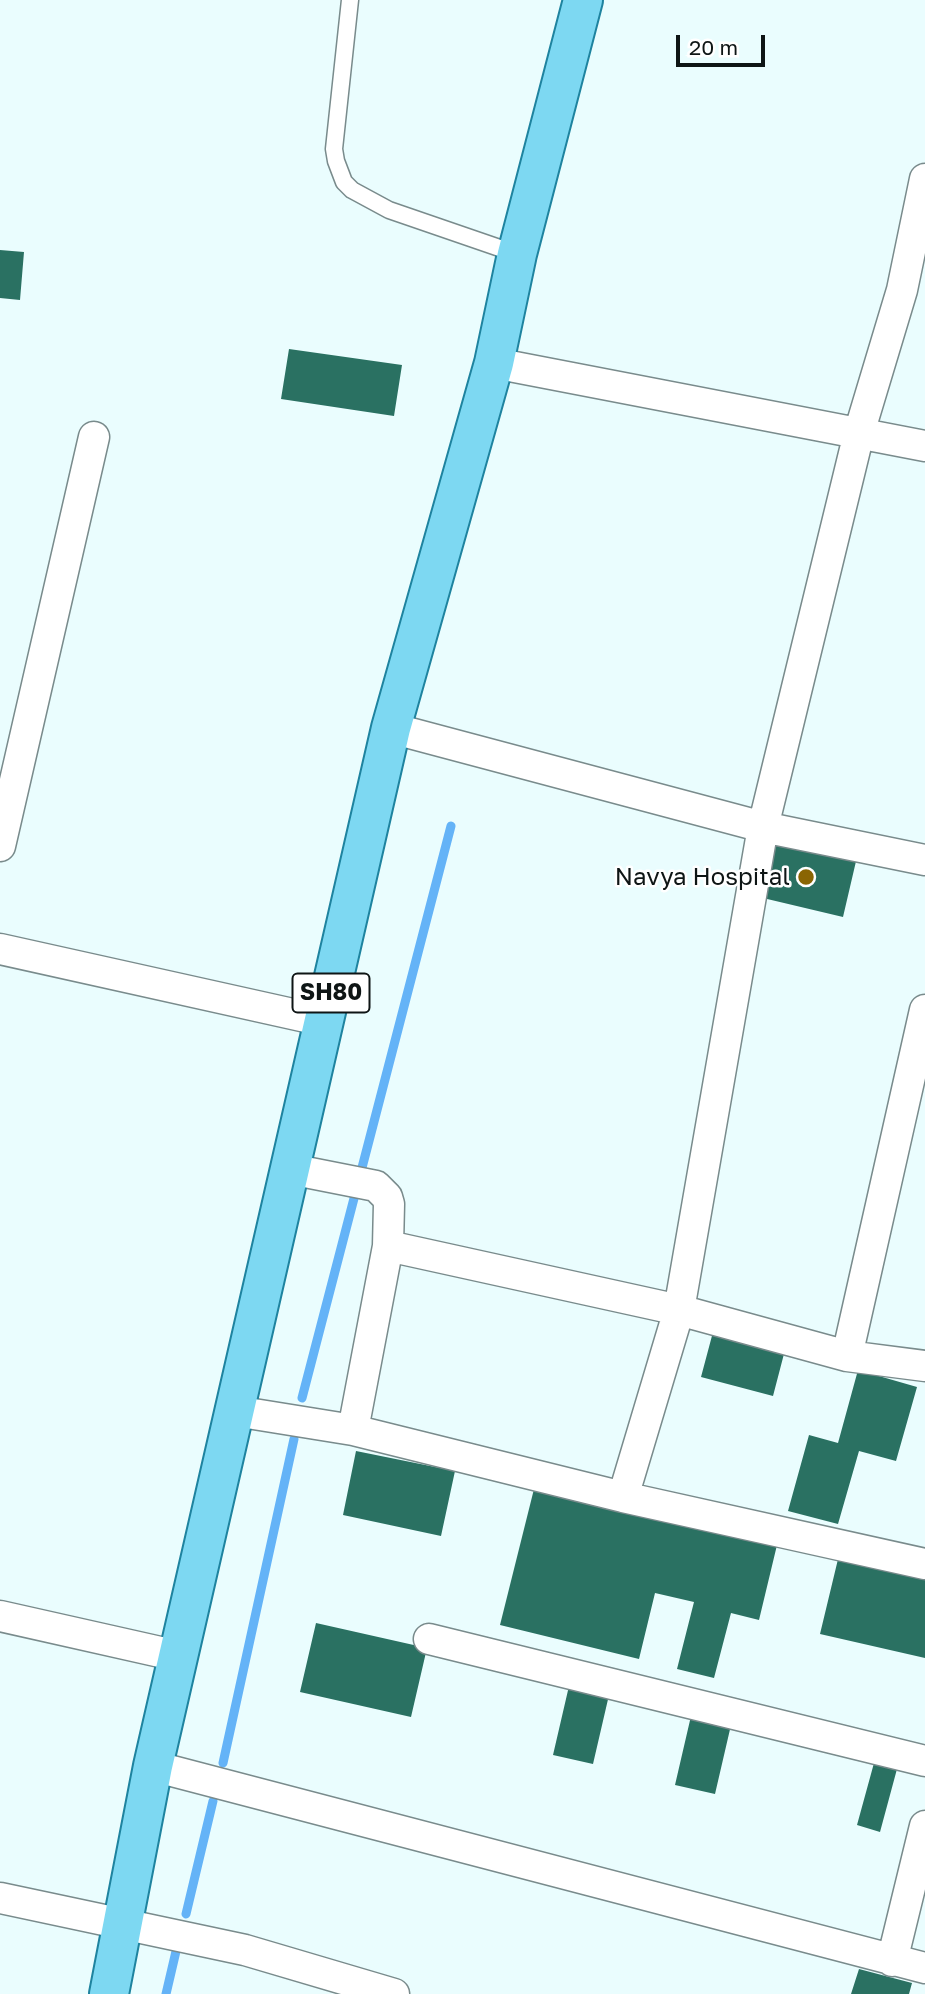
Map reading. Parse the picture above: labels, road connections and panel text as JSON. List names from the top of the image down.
{
  "streets": {
    "main road": ["SH80"]
  },
  "places": ["Navya Hospital"],
  "scale_bar": "20 m"
}
